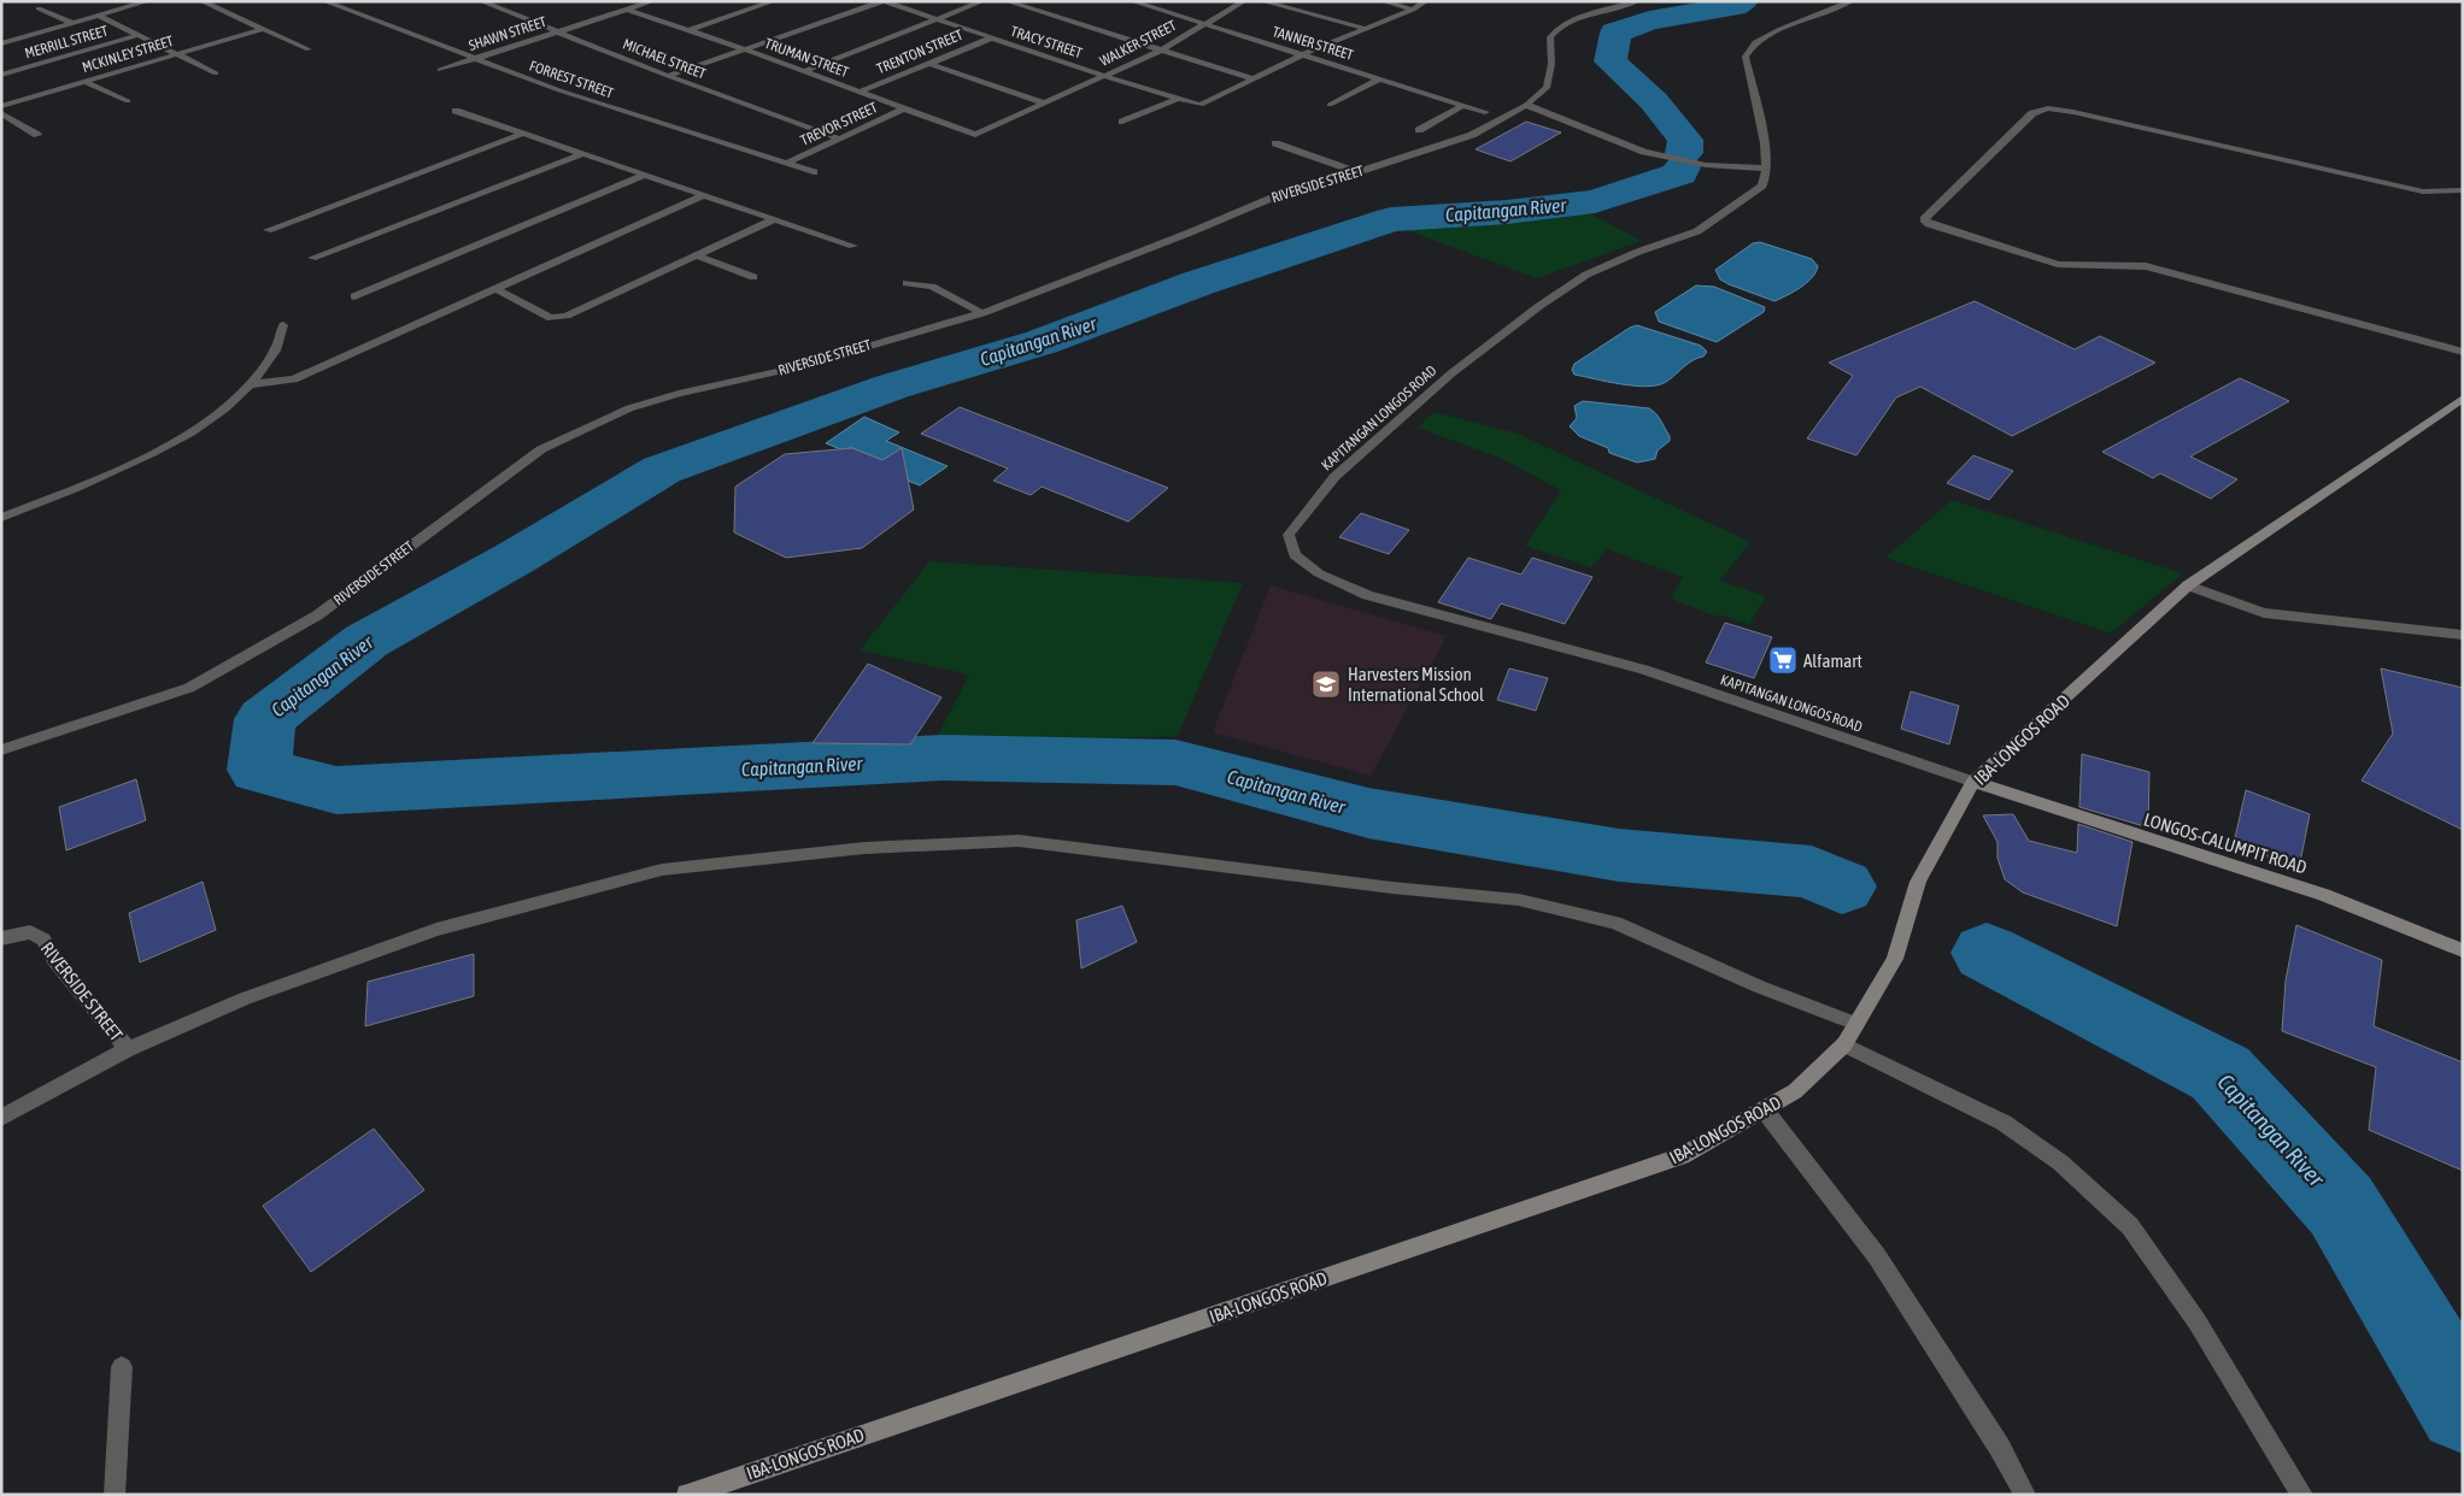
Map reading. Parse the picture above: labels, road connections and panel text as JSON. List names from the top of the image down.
{
  "streets": {
    "street": [
      "SHAWN STREET",
      "MERRILL STREET",
      "TRACY STREET",
      "WALKER STREET",
      "TANNER STREET",
      "TRENTON STREET",
      "MCKINLEY STREET",
      "TRUMAN STREET",
      "MICHAEL STREET",
      "FORREST STREET",
      "TREVOR STREET",
      "RIVERSIDE STREET",
      "KAPITANGAN LONGOS ROAD",
      "IBA-LONGOS ROAD",
      "LONGOS-CALUMPIT ROAD"
    ]
  },
  "crossings": [
    ["SHAWN STREET", "TRUMAN STREET"],
    ["SHAWN STREET", "MICHAEL STREET"],
    ["SHAWN STREET", "FORREST STREET"],
    ["TRACY STREET", "WALKER STREET"],
    ["TRACY STREET", "TRENTON STREET"],
    ["WALKER STREET", "TANNER STREET"],
    ["WALKER STREET", "TRUMAN STREET"],
    ["TRENTON STREET", "TRUMAN STREET"],
    ["TRUMAN STREET", "TREVOR STREET"],
    ["MICHAEL STREET", "TREVOR STREET"],
    ["FORREST STREET", "TREVOR STREET"],
    ["KAPITANGAN LONGOS ROAD", "IBA-LONGOS ROAD"],
    ["KAPITANGAN LONGOS ROAD", "LONGOS-CALUMPIT ROAD"],
    ["IBA-LONGOS ROAD", "LONGOS-CALUMPIT ROAD"]
  ],
  "water": ["Capitangan River"],
  "places": {
    "supermarket": ["Alfamart"],
    "school or university": ["Harvesters Mission International School"]
  }
}
